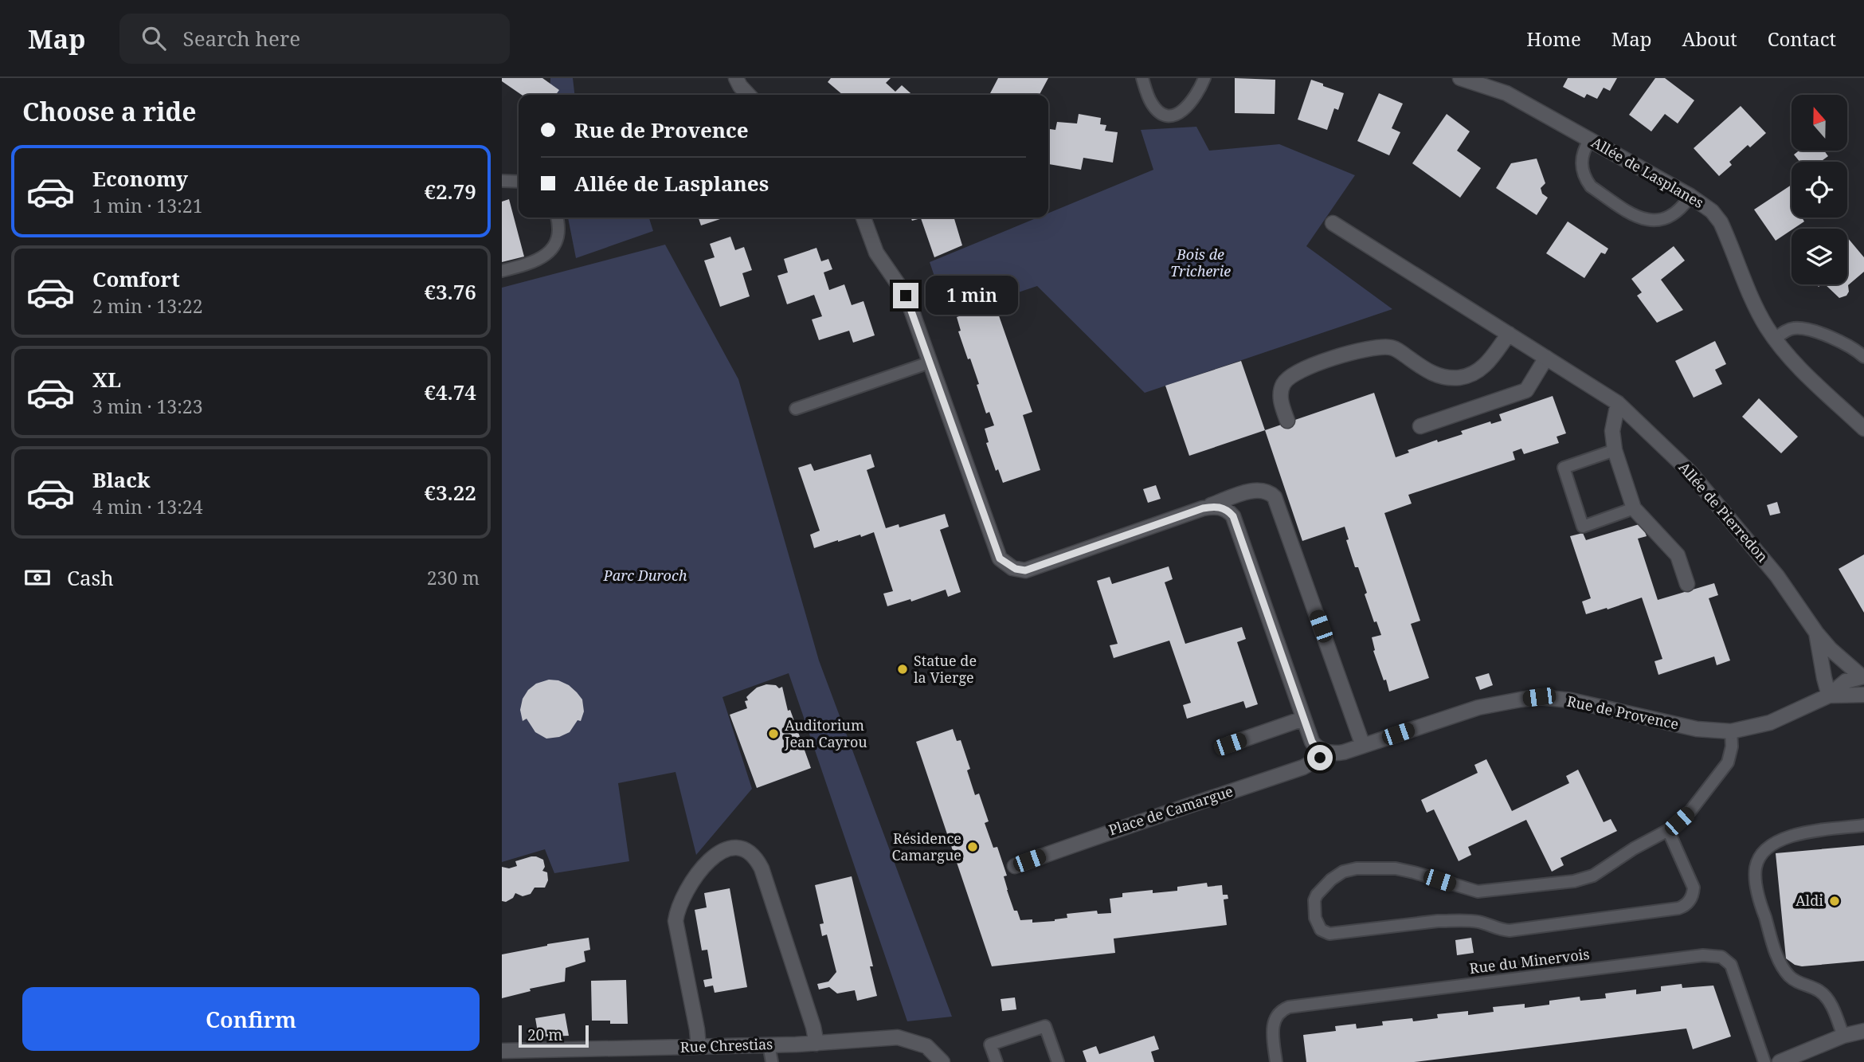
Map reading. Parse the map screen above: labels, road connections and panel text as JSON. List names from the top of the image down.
{
  "streets": {
    "street": [
      "Allée de Lasplanes",
      "Allée de Pierredon",
      "Rue de Provence",
      "Place de Camargue",
      "Rue Chrestias"
    ],
    "lane": ["Rue du Minervois"]
  },
  "crossings": [
    ["Allée de Pierredon", "Rue de Provence"],
    ["Rue de Provence", "Place de Camargue"]
  ],
  "parks": ["Bois de Tricherie", "Parc Duroch"],
  "places": [
    "Statue de la Vierge",
    "Auditorium Jean Cayrou",
    "Résidence Camargue",
    "Aldi"
  ],
  "scale_bar": "20 m",
  "north": "top",
  "page": {
    "header": "Map",
    "search": "Search here",
    "nav": [
      "Home",
      "Map",
      "About",
      "Contact"
    ],
    "heading": "Choose a ride",
    "banner": ["Rue de Provence", "Allée de Lasplanes"],
    "list": [
      {
        "name": "Economy",
        "note": "1 min · 13:21",
        "value": "€2.79"
      },
      {
        "name": "Comfort",
        "note": "2 min · 13:22",
        "value": "€3.76"
      },
      {
        "name": "XL",
        "note": "3 min · 13:23",
        "value": "€4.74"
      },
      {
        "name": "Black",
        "note": "4 min · 13:24",
        "value": "€3.22"
      }
    ],
    "bubble": "1 min",
    "pay": ["Cash", "230 m"],
    "buttons": "Confirm",
    "scale": "20 m"
  }
}
